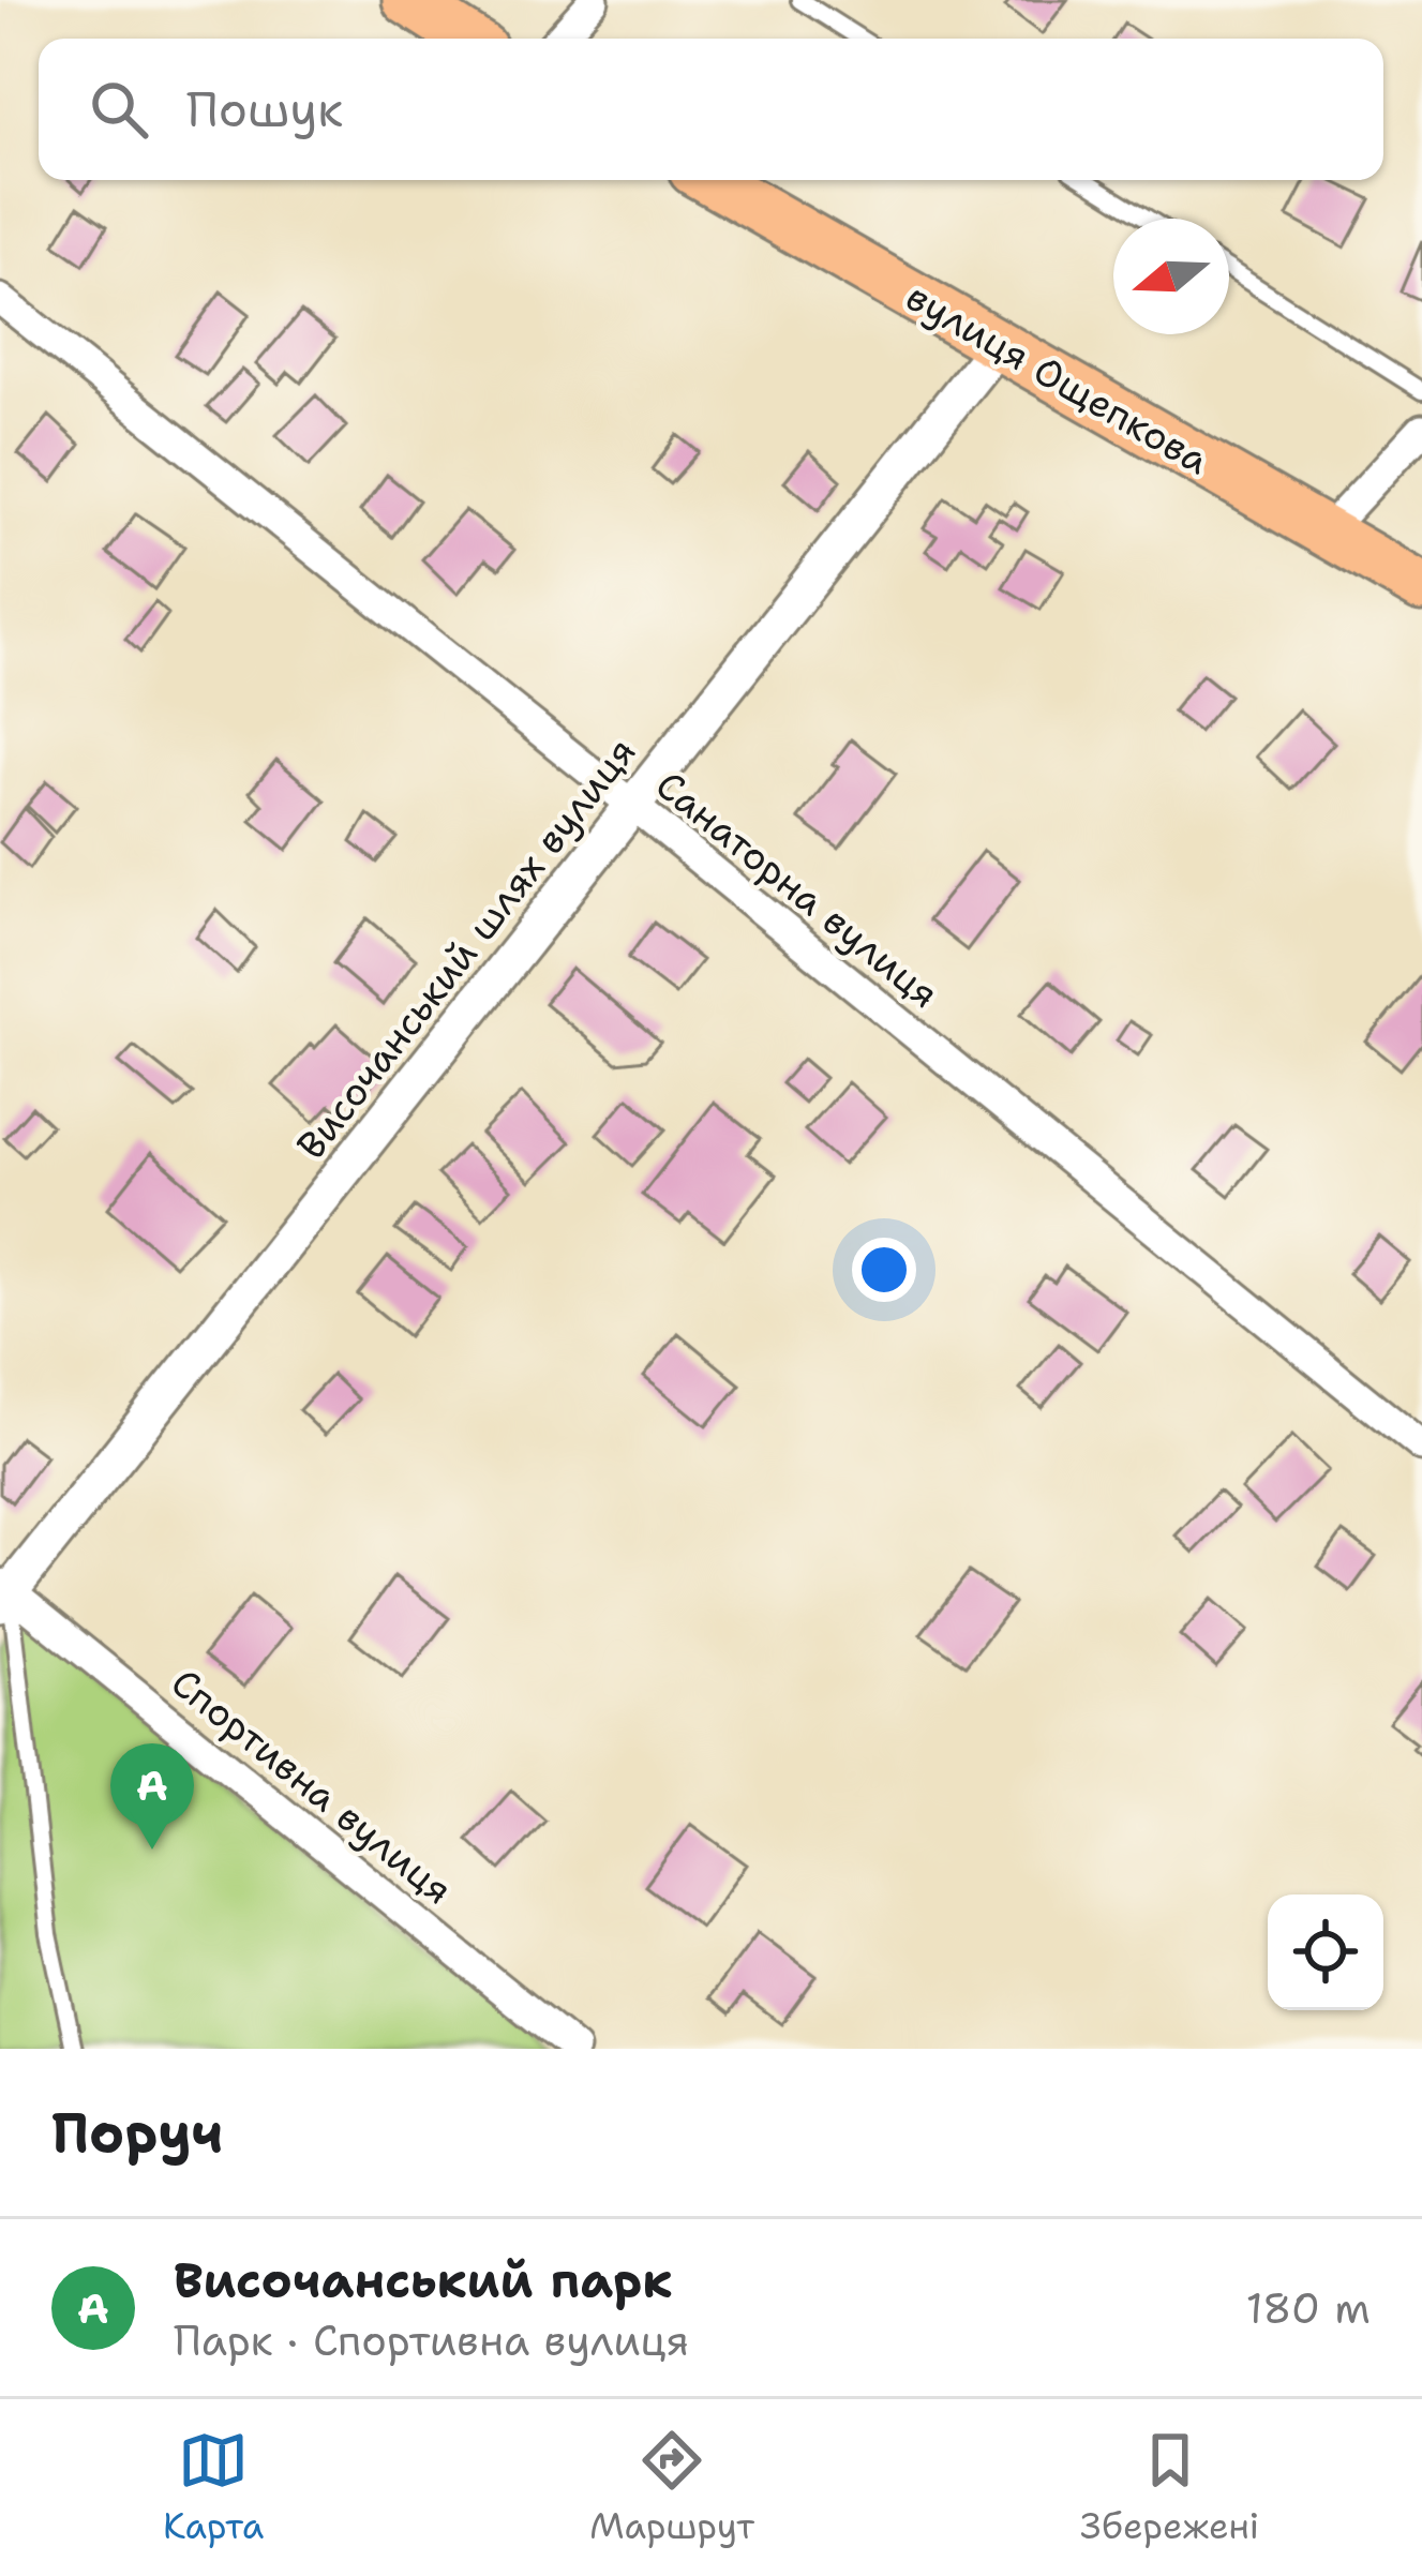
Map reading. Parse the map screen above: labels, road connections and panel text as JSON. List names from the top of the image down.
{
  "streets": {
    "highway": ["вулиця Ощепкова"],
    "street": ["Санаторна вулиця", "Височанський шлях вулиця", "Спортивна вулиця"]
  },
  "crossings": [
    ["вулиця Ощепкова", "Височанський шлях вулиця"],
    ["Санаторна вулиця", "Височанський шлях вулиця"],
    ["Височанський шлях вулиця", "Спортивна вулиця"]
  ],
  "north": "left",
  "page": {
    "search": "Пошук",
    "pins": "A",
    "heading": "Поруч",
    "list": [
      {
        "mark": "A",
        "name": "Височанський парк",
        "note": "Парк · Спортивна вулиця",
        "value": "180 m"
      }
    ],
    "nav": ["Карта", "Маршрут", "Збережені"]
  }
}
